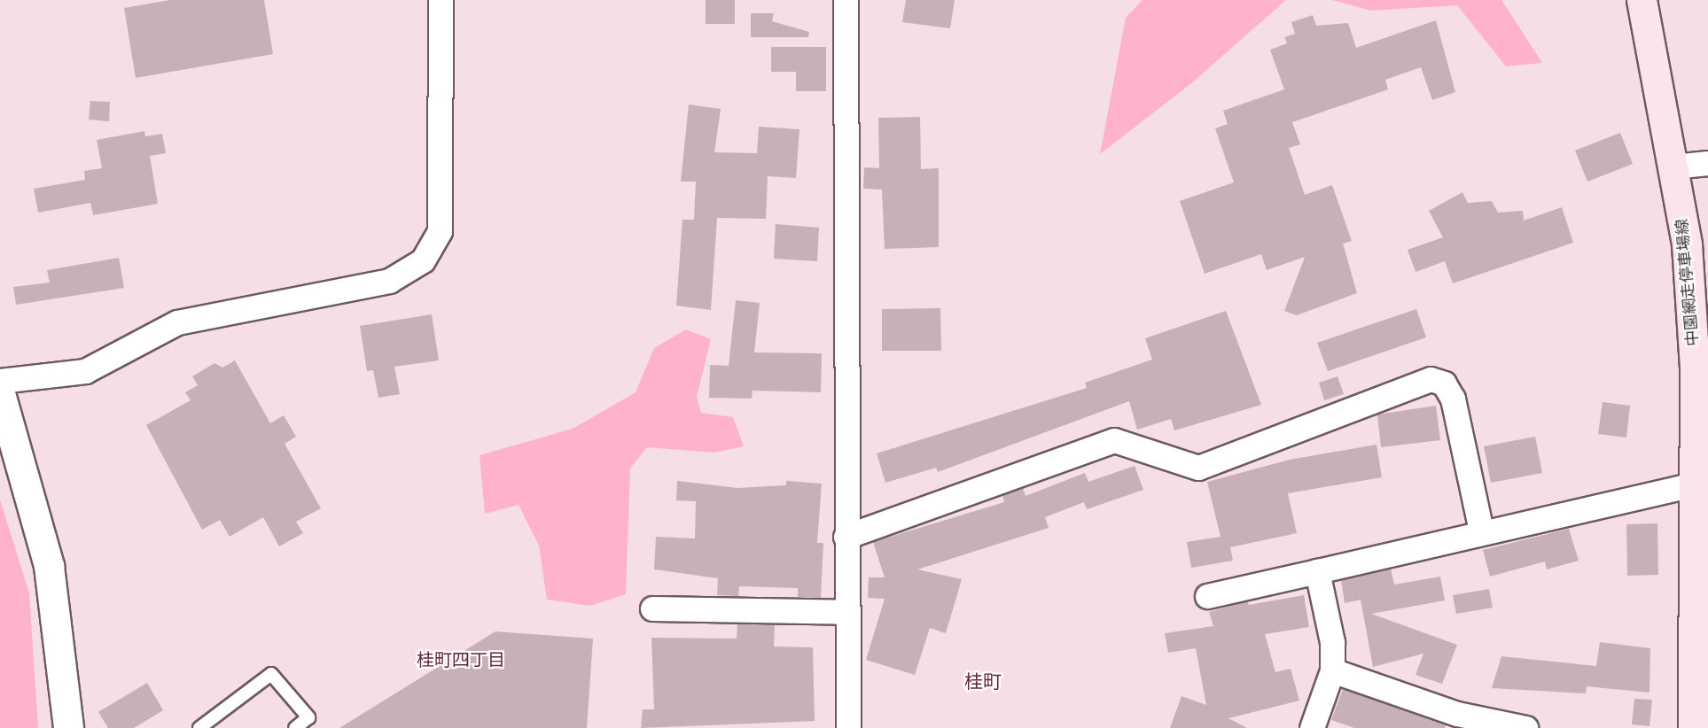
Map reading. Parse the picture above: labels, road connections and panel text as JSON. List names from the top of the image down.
{
  "streets": {
    "main road": ["中園網走停車場線"]
  },
  "districts": ["桂町四丁目", "桂町"]
}
